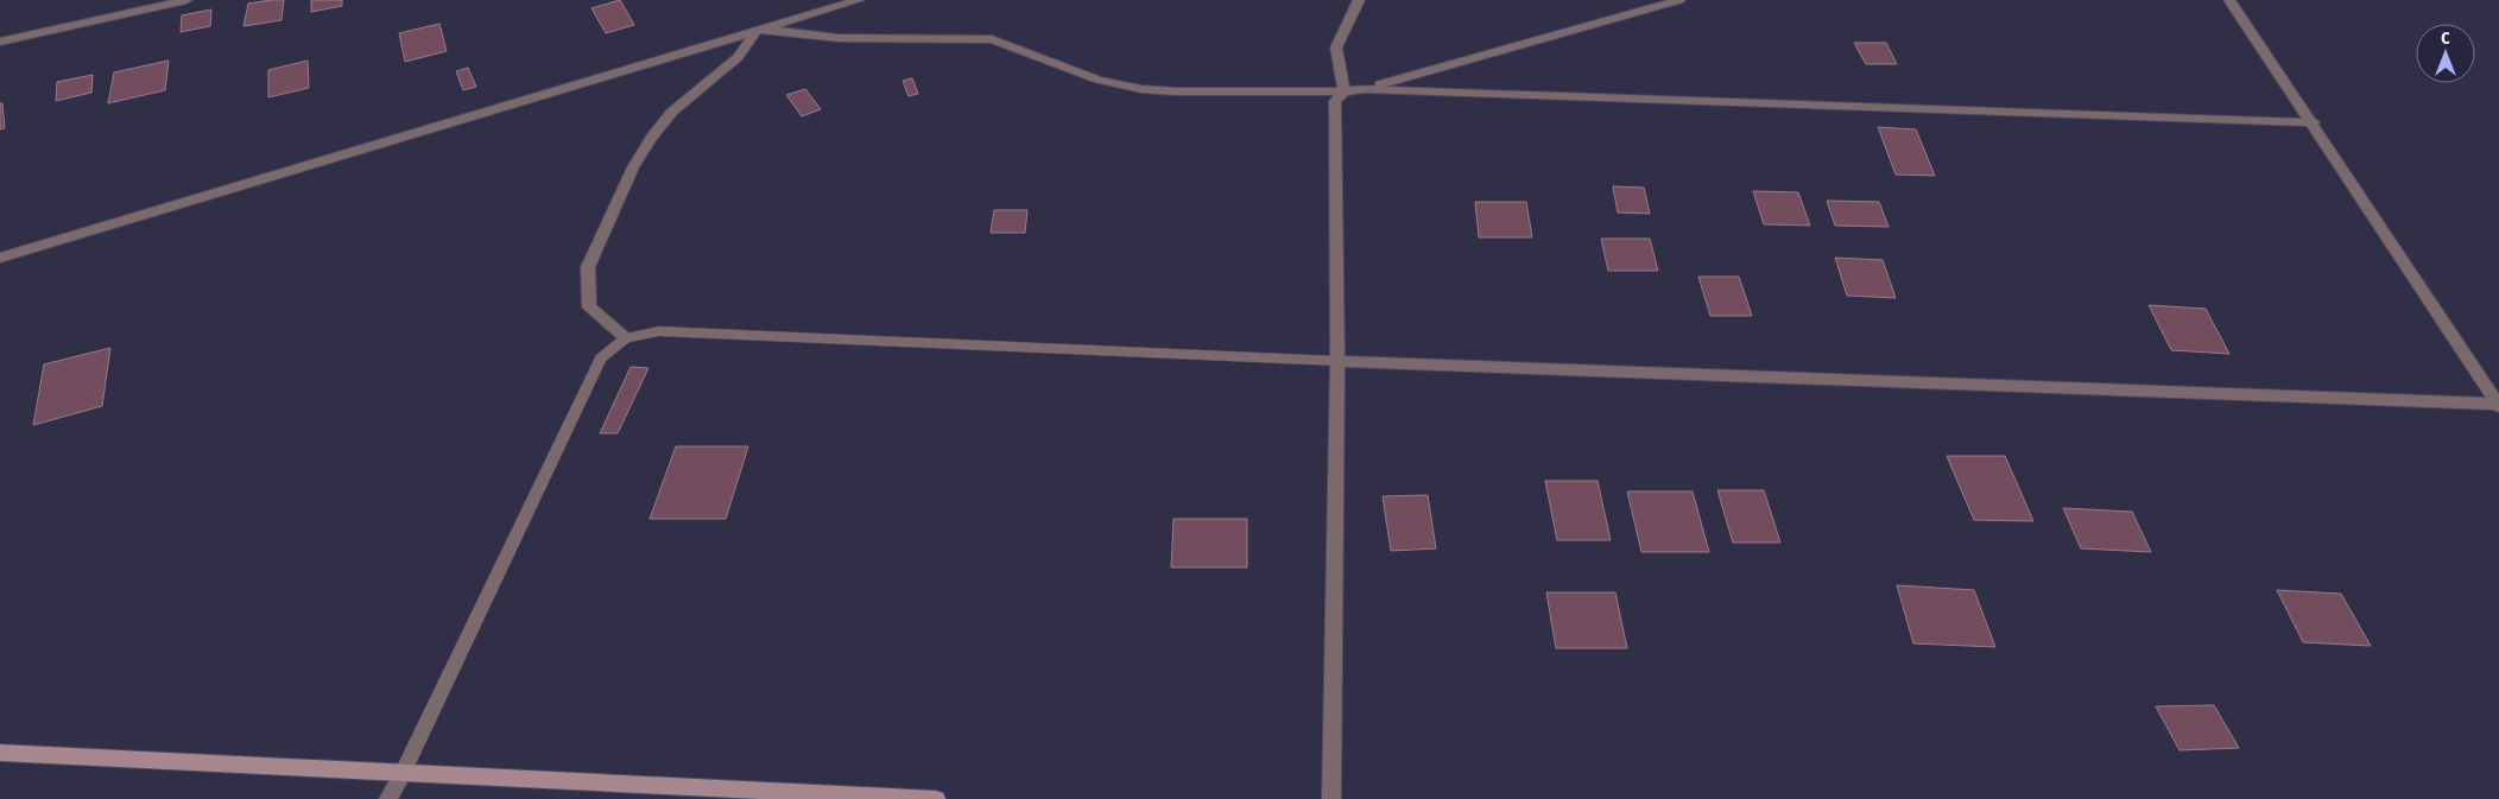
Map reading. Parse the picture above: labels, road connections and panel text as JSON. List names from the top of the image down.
{
  "north": "top"
}
